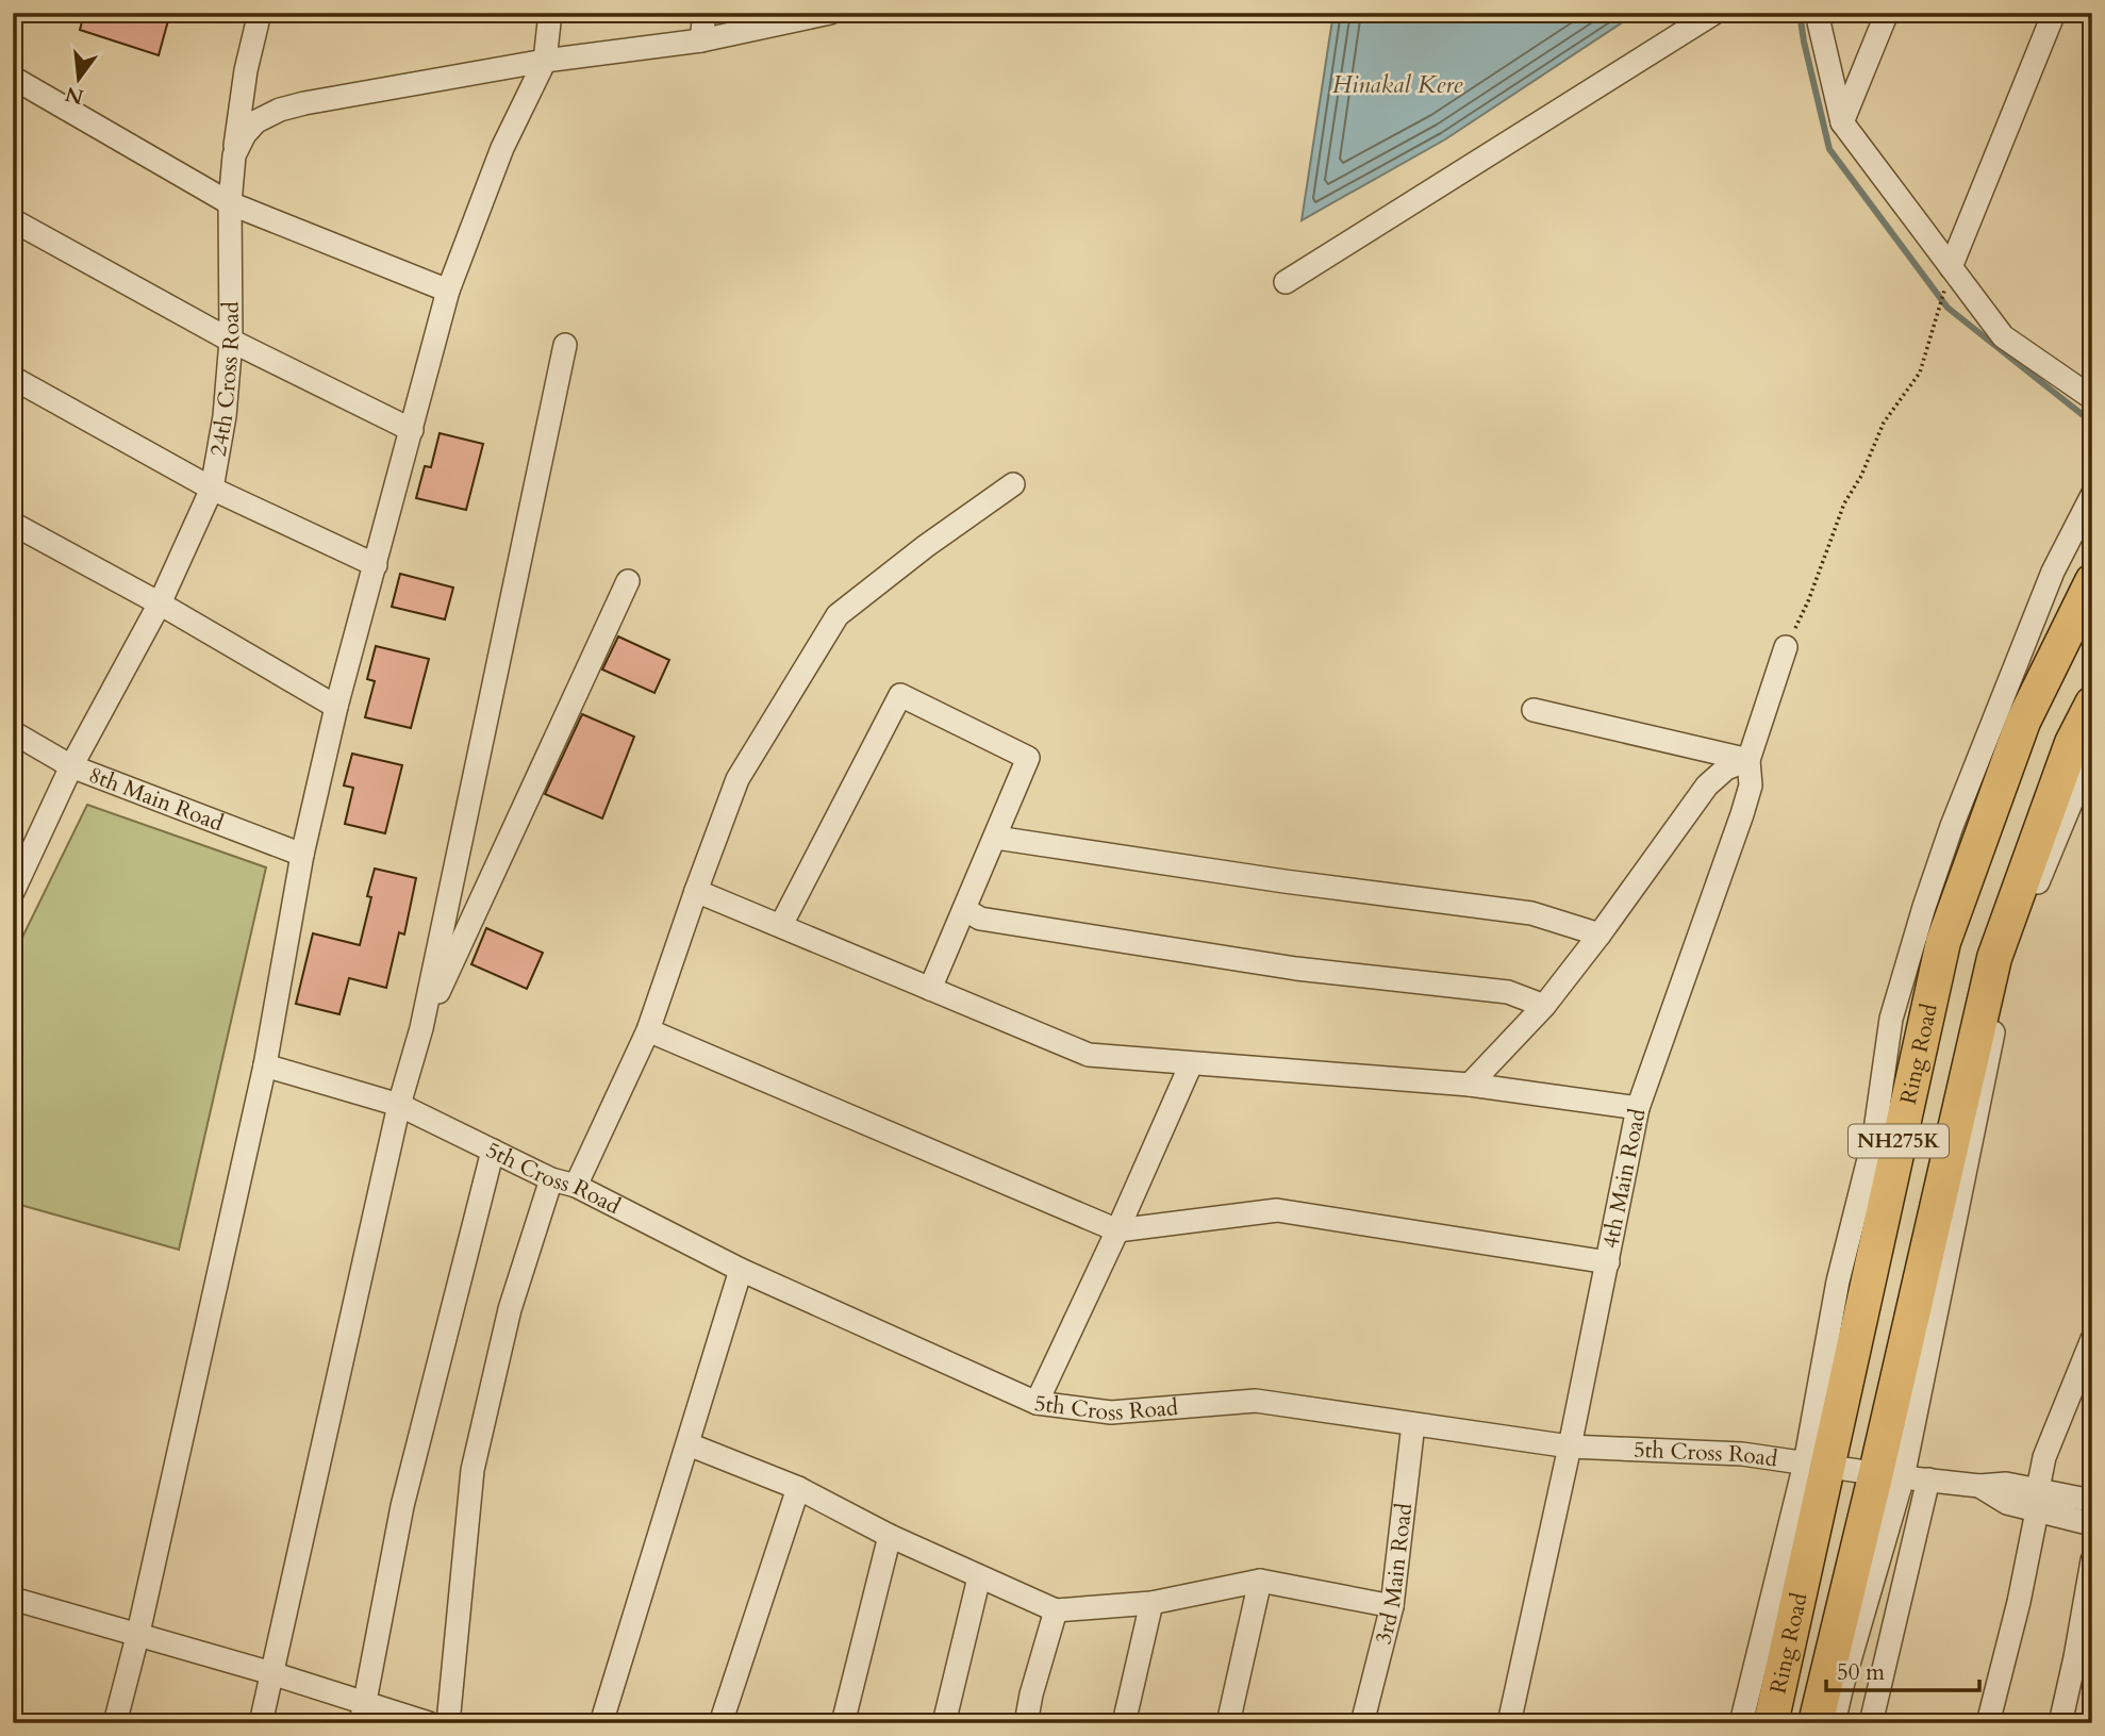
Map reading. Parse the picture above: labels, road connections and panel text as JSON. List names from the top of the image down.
{
  "streets": {
    "highway": ["Ring Road", "NH275K"],
    "street": [
      "24th Cross Road",
      "8th Main Road",
      "5th Cross Road",
      "4th Main Road",
      "3rd Main Road"
    ]
  },
  "crossings": [
    ["24th Cross Road", "8th Main Road"],
    ["Ring Road", "5th Cross Road"],
    ["5th Cross Road", "4th Main Road"],
    ["5th Cross Road", "3rd Main Road"]
  ],
  "water": ["Hinakal Kere"],
  "scale_bar": "50 m",
  "north": "bottom"
}
